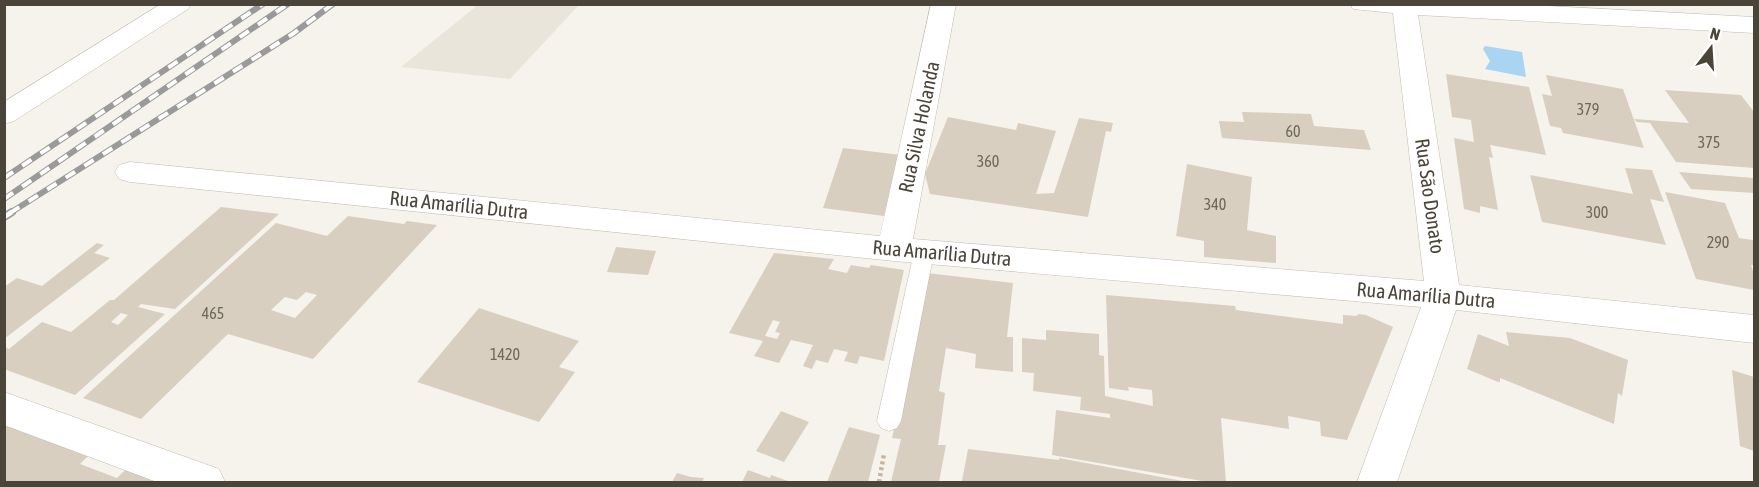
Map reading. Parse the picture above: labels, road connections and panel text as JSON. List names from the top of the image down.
{
  "streets": {
    "street": ["Rua Silva Holanda", "Rua São Donato", "Rua Amarília Dutra"]
  },
  "crossings": [
    ["Rua Silva Holanda", "Rua Amarília Dutra"],
    ["Rua São Donato", "Rua Amarília Dutra"]
  ],
  "house_numbers": [
    "379",
    "60",
    "375",
    "360",
    "340",
    "300",
    "290",
    "465",
    "1420"
  ],
  "north": "top"
}
